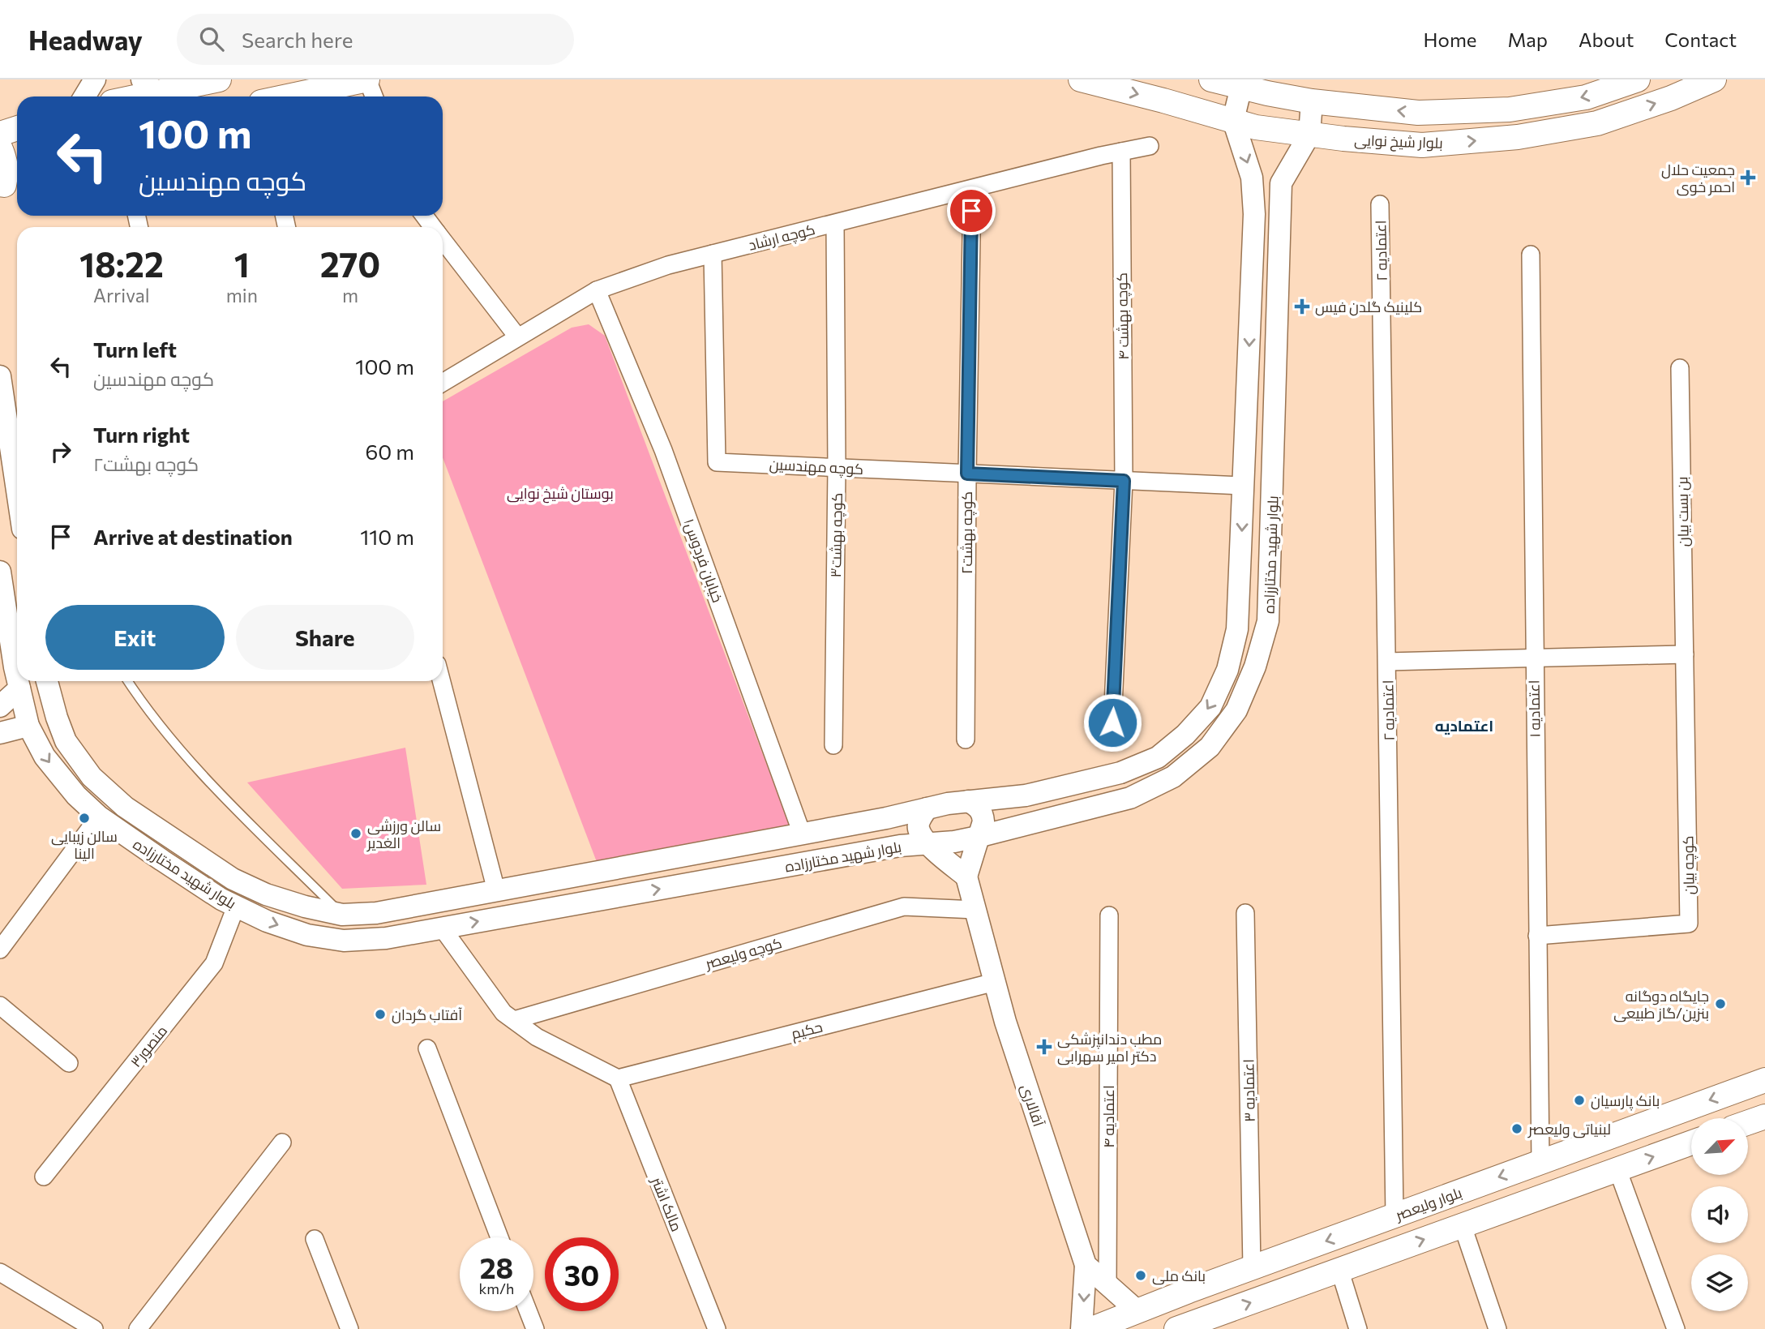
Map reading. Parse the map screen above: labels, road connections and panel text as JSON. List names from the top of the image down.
{
  "streets": {
    "main road": ["بلوار شیخ نوایی", "بلوار ولیعصر"],
    "street": [
      "کوچه ارشاد",
      "اعتمادیه ۲",
      "کوچه بهشت ۴",
      "کوچه مهندسین",
      "بن بست بیان",
      "کوچه بهشت۲",
      "کوچه بهشت۳",
      "بلوار شهید مختارزاده",
      "خیابان فردوس۱",
      "اعتمادیه ۱",
      "کوچه بیان",
      "کوچه ولیعصر",
      "حکیم",
      "منصور۳",
      "اعتمادیه ۳",
      "آقالاری",
      "اعتمادیه ۴",
      "مالک اشتر"
    ]
  },
  "crossings": [
    ["بلوار شیخ نوایی", "بلوار شهید مختارزاده"],
    ["کوچه ارشاد", "کوچه بهشت ۴"],
    ["کوچه ارشاد", "کوچه مهندسین"],
    ["کوچه ارشاد", "کوچه بهشت۲"],
    ["کوچه ارشاد", "کوچه بهشت۳"],
    ["کوچه ارشاد", "خیابان فردوس۱"],
    ["اعتمادیه ۲", "بلوار ولیعصر"],
    ["کوچه بهشت ۴", "کوچه مهندسین"],
    ["کوچه مهندسین", "کوچه بهشت۲"],
    ["کوچه مهندسین", "کوچه بهشت۳"],
    ["کوچه مهندسین", "بلوار شهید مختارزاده"],
    ["بن بست بیان", "کوچه بیان"],
    ["بلوار شهید مختارزاده", "خیابان فردوس۱"],
    ["بلوار شهید مختارزاده", "منصور۳"],
    ["اعتمادیه ۱", "کوچه بیان"],
    ["اعتمادیه ۱", "بلوار ولیعصر"],
    ["کوچه ولیعصر", "آقالاری"],
    ["حکیم", "آقالاری"],
    ["حکیم", "مالک اشتر"],
    ["اعتمادیه ۳", "بلوار ولیعصر"]
  ],
  "districts": ["اعتمادیه"],
  "parks": ["بوستان شیخ نوایی"],
  "places": {
    "health": ["جمعیت حلال احمر خوی", "کلینیک گلدن فیس", "مطب دندانپزشکی دکتر امیر سهرابی"],
    "other": [
      "سالن زیبایی الینا",
      "سالن ورزشی الغدیر",
      "جایگاه دوگانه بنزین/گاز طبیعی",
      "آفتاب گردان",
      "بانک پارسیان",
      "لبنیاتی ولیعصر",
      "بانک ملی"
    ]
  },
  "north": "top right",
  "page": {
    "header": "Headway",
    "search": "Search here",
    "nav": [
      "Home",
      "Map",
      "About",
      "Contact"
    ],
    "turn": ["100 m", "کوچه مهندسین"],
    "eta": [
      "18:22",
      "Arrival",
      "1",
      "min",
      "270",
      "m"
    ],
    "list": [
      {
        "name": "Turn left",
        "note": "کوچه مهندسین",
        "value": "100 m"
      },
      {
        "name": "Turn right",
        "note": "کوچه بهشت۲",
        "value": "60 m"
      },
      {
        "name": "Arrive at destination",
        "value": "110 m"
      }
    ],
    "buttons": ["Exit", "Share"],
    "speed": "28 km/h",
    "limit": "30"
  }
}
